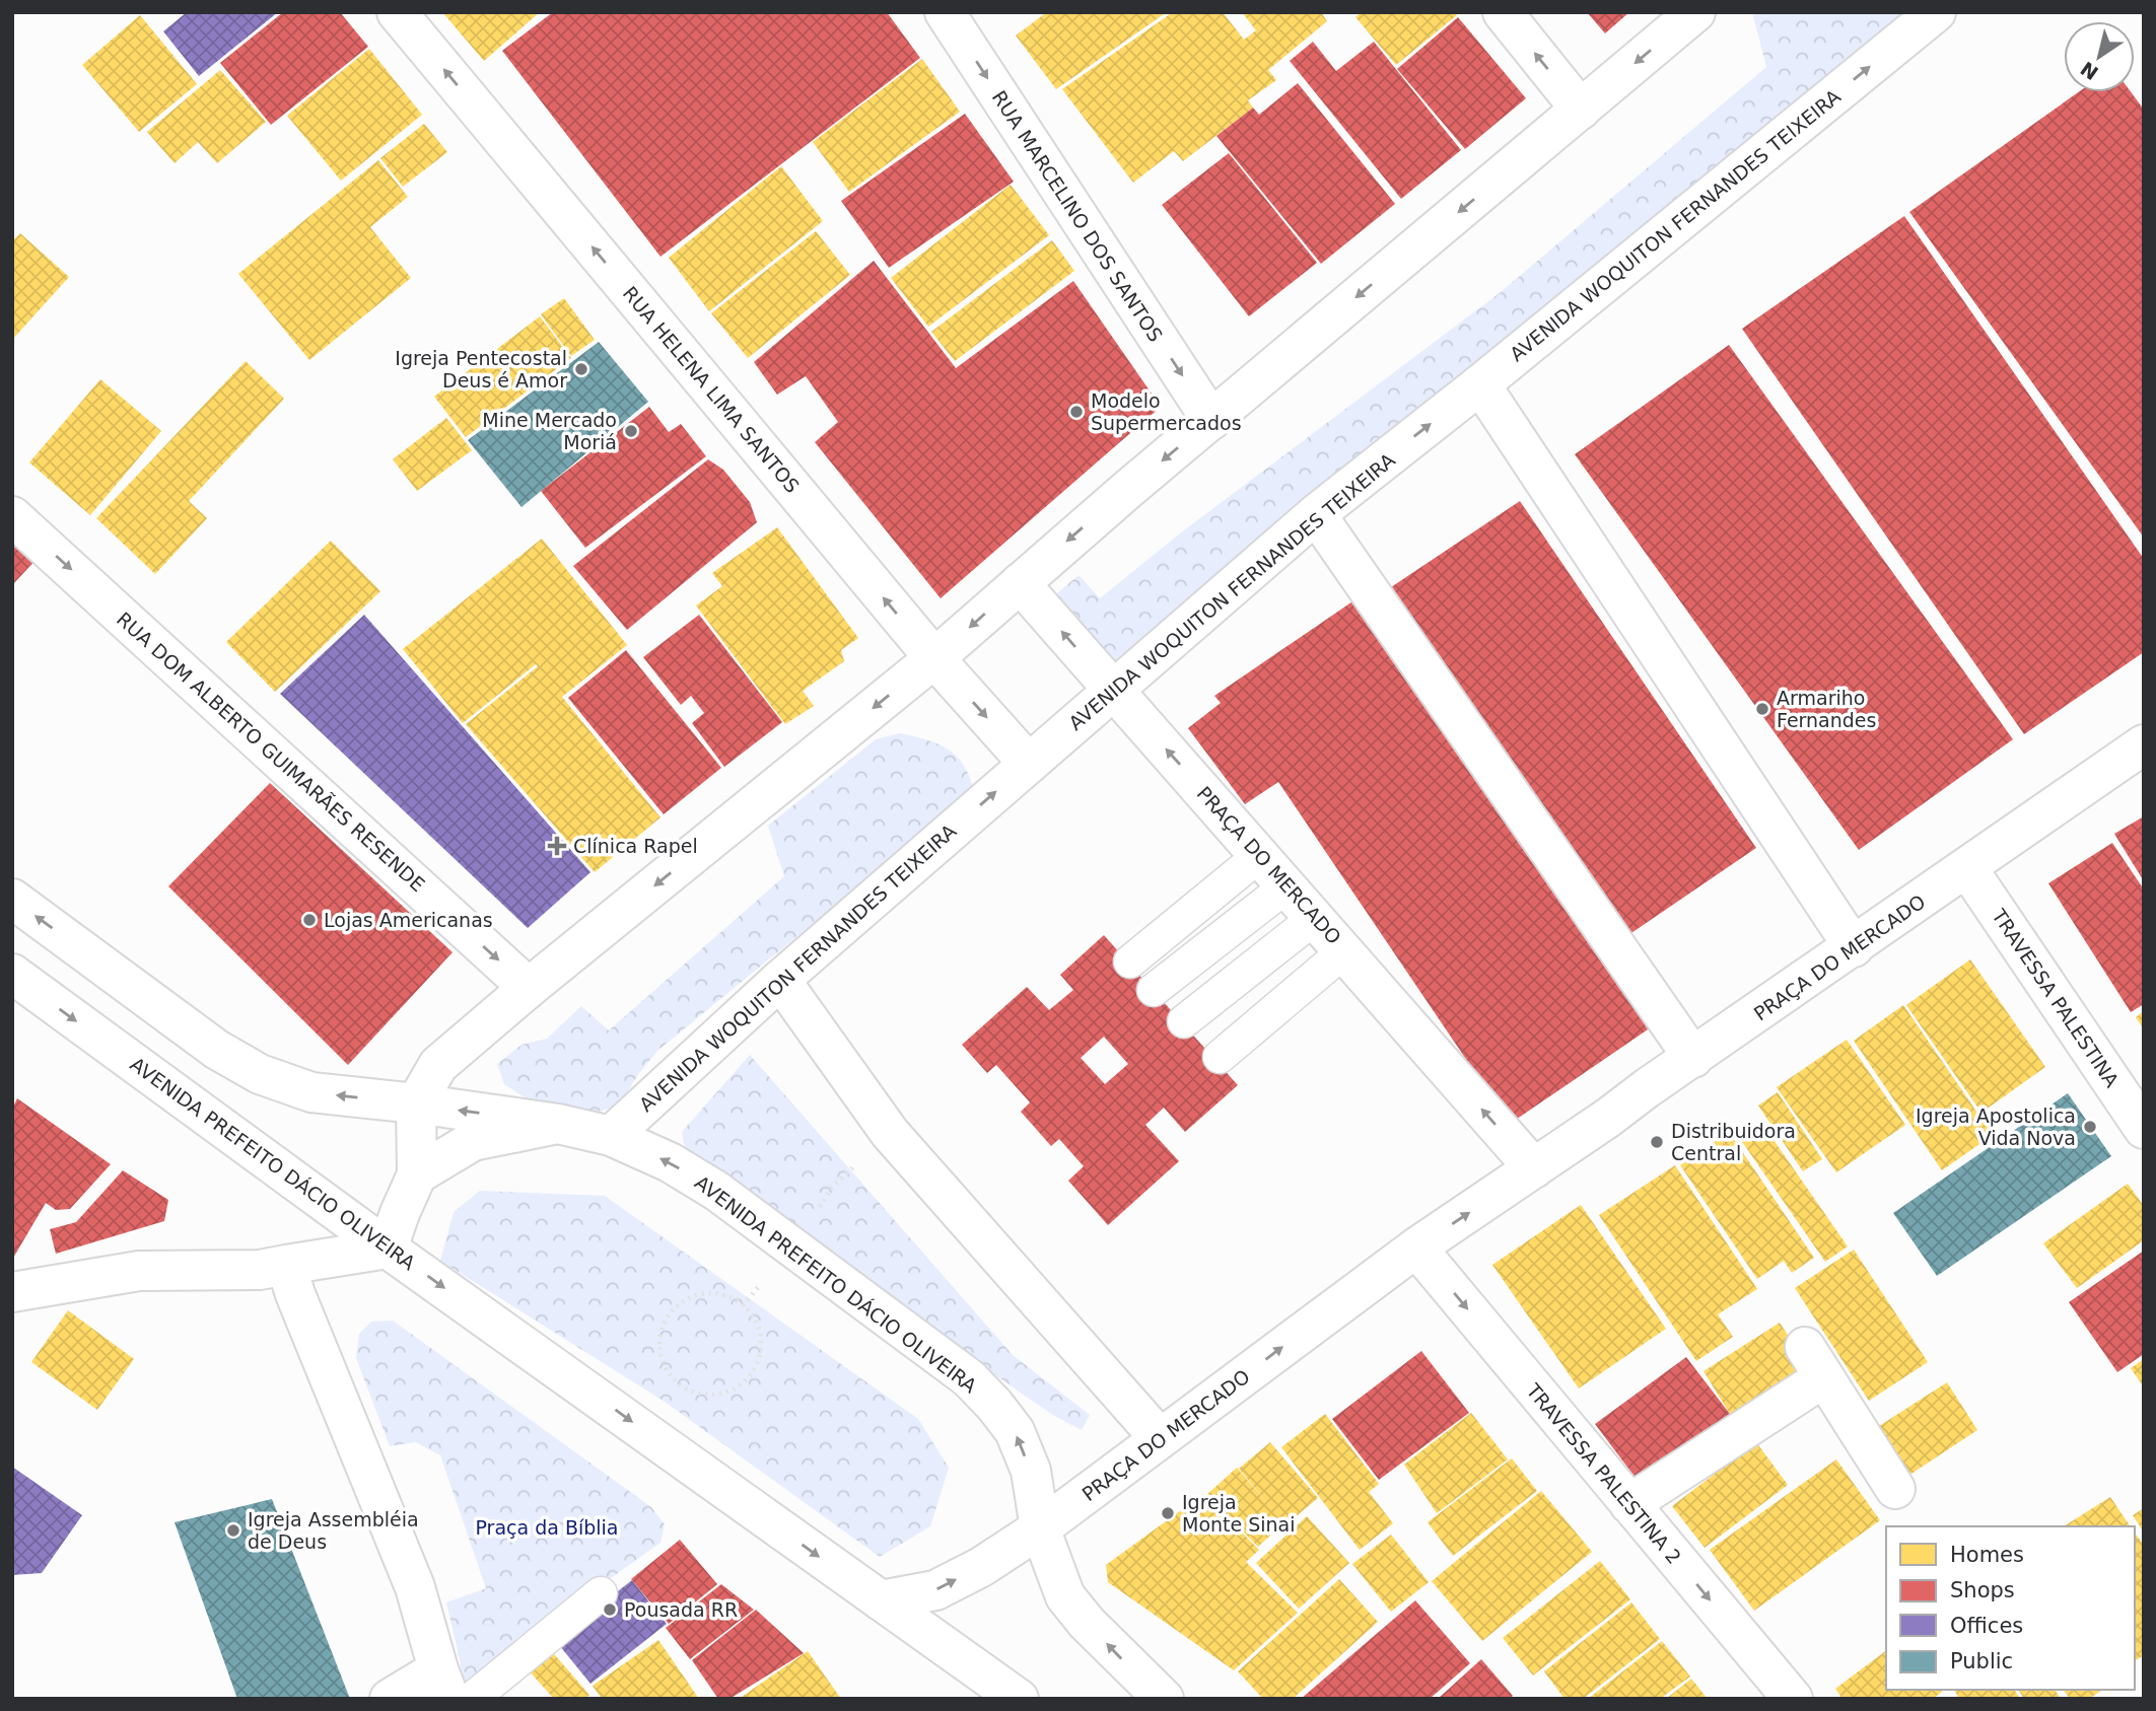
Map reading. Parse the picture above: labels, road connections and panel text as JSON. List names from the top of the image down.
{
  "streets": {
    "street": [
      "RUA MARCELINO DOS SANTOS",
      "AVENIDA WOQUITON FERNANDES TEIXEIRA",
      "RUA HELENA LIMA SANTOS",
      "RUA DOM ALBERTO GUIMARÃES RESENDE",
      "PRAÇA DO MERCADO",
      "TRAVESSA PALESTINA",
      "AVENIDA PREFEITO DÁCIO OLIVEIRA",
      "TRAVESSA PALESTINA 2"
    ]
  },
  "crossings": [
    ["AVENIDA WOQUITON FERNANDES TEIXEIRA", "RUA HELENA LIMA SANTOS"],
    ["AVENIDA WOQUITON FERNANDES TEIXEIRA", "PRAÇA DO MERCADO"],
    ["AVENIDA WOQUITON FERNANDES TEIXEIRA", "AVENIDA PREFEITO DÁCIO OLIVEIRA"],
    ["PRAÇA DO MERCADO", "TRAVESSA PALESTINA"],
    ["PRAÇA DO MERCADO", "AVENIDA PREFEITO DÁCIO OLIVEIRA"],
    ["PRAÇA DO MERCADO", "TRAVESSA PALESTINA 2"]
  ],
  "one_way": ["RUA MARCELINO DOS SANTOS", "RUA DOM ALBERTO GUIMARÃES RESENDE", "TRAVESSA PALESTINA 2"],
  "parks": ["Praça da Bíblia"],
  "places": {
    "other": [
      "Igreja Pentecostal Deus é Amor",
      "Modelo Supermercados",
      "Mine Mercado Moriá",
      "Armariho Fernandes",
      "Lojas Americanas",
      "Igreja Apostolica Vida Nova",
      "Distribuidora Central",
      "Igreja Monte Sinai",
      "Igreja Assembléia de Deus",
      "Pousada RR"
    ],
    "health": ["Clínica Rapel"]
  },
  "legend": [
    "Homes",
    "Shops",
    "Offices",
    "Public"
  ],
  "north": "bottom left"
}
